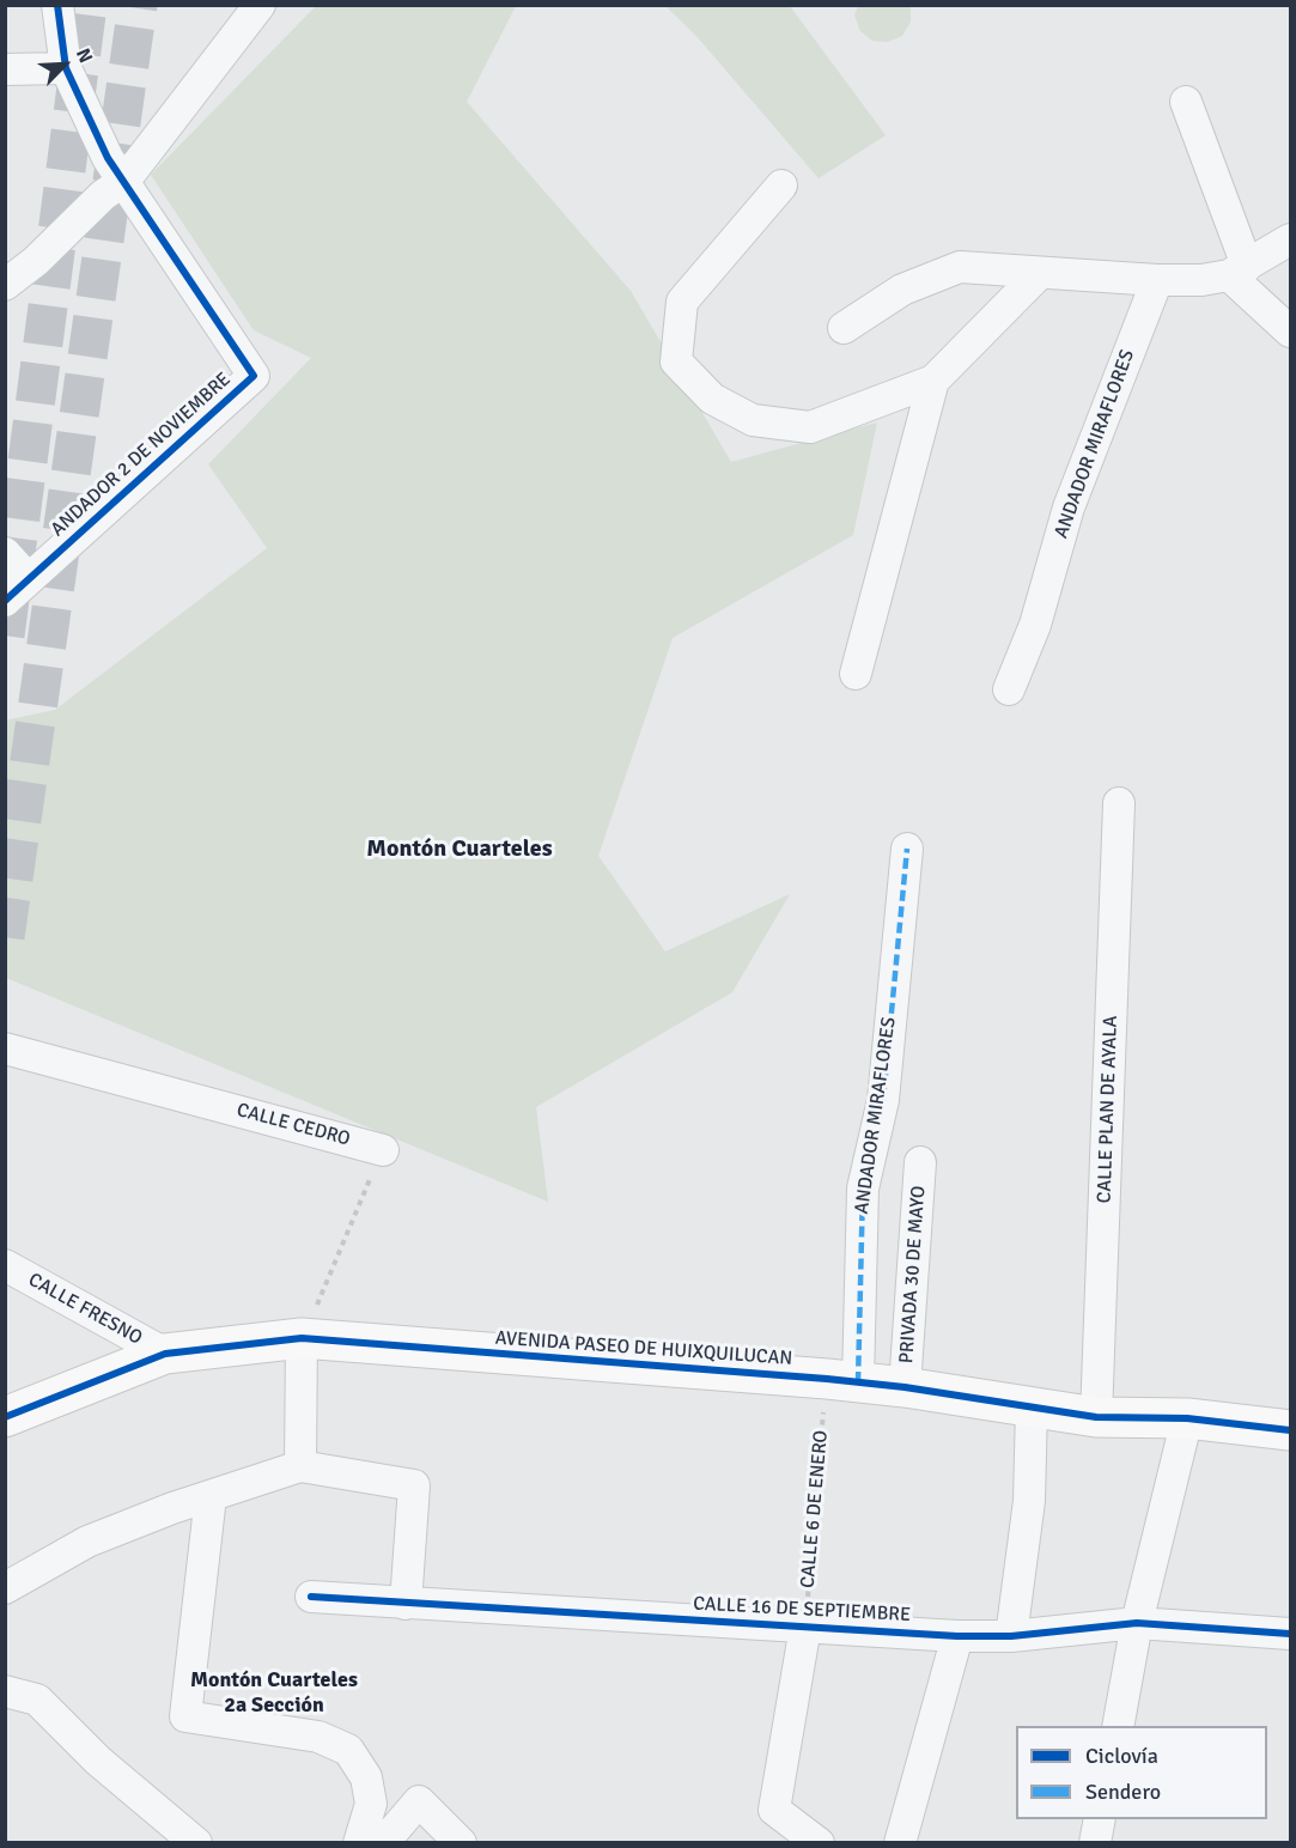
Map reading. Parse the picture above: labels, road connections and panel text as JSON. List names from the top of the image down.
{
  "streets": {
    "street": [
      "ANDADOR MIRAFLORES",
      "ANDADOR 2 DE NOVIEMBRE",
      "CALLE PLAN DE AYALA",
      "CALLE CEDRO",
      "PRIVADA 30 DE MAYO",
      "CALLE FRESNO",
      "AVENIDA PASEO DE HUIXQUILUCAN",
      "CALLE 16 DE SEPTIEMBRE"
    ],
    "path": ["CALLE 6 DE ENERO"]
  },
  "crossings": [
    ["ANDADOR MIRAFLORES", "AVENIDA PASEO DE HUIXQUILUCAN"],
    ["ANDADOR MIRAFLORES", "CALLE 6 DE ENERO"],
    ["CALLE PLAN DE AYALA", "AVENIDA PASEO DE HUIXQUILUCAN"],
    ["PRIVADA 30 DE MAYO", "AVENIDA PASEO DE HUIXQUILUCAN"],
    ["CALLE FRESNO", "AVENIDA PASEO DE HUIXQUILUCAN"],
    ["AVENIDA PASEO DE HUIXQUILUCAN", "CALLE 6 DE ENERO"],
    ["CALLE 6 DE ENERO", "CALLE 16 DE SEPTIEMBRE"]
  ],
  "districts": ["Montón Cuarteles", "Montón Cuarteles 2a Sección"],
  "legend": ["Ciclovía", "Sendero"],
  "north": "top right"
}
